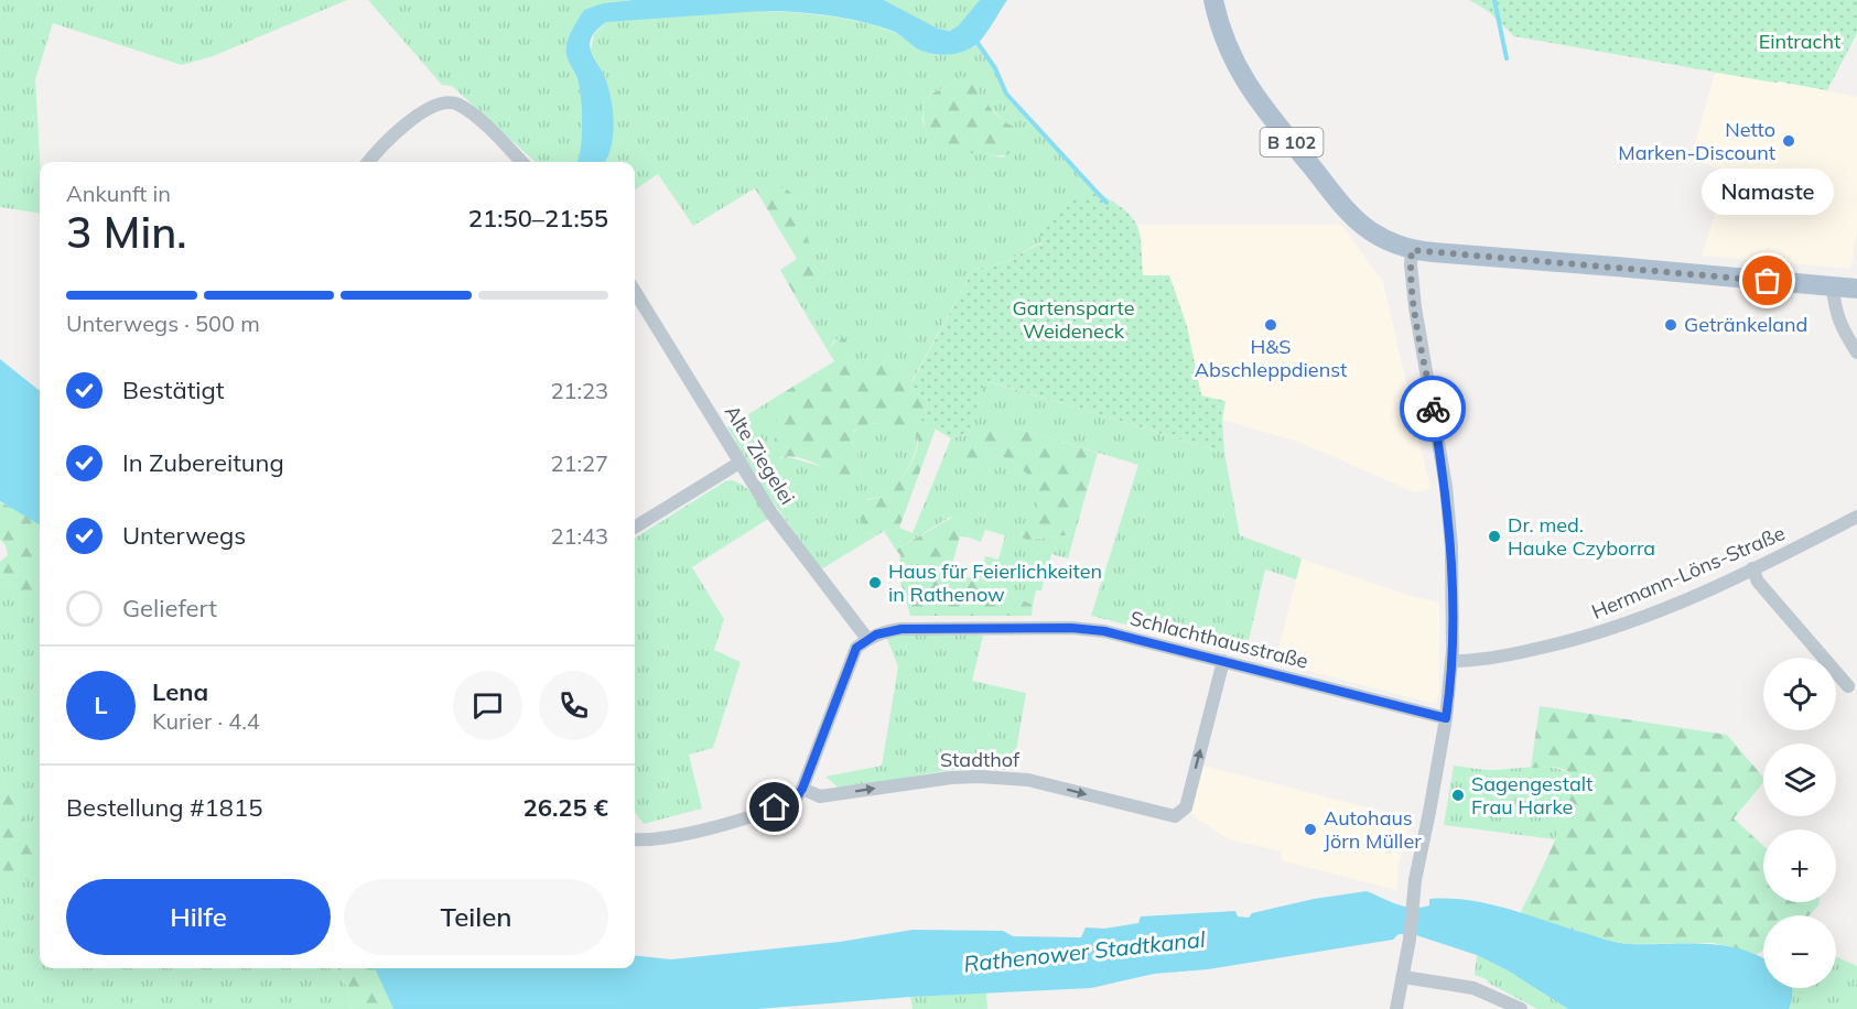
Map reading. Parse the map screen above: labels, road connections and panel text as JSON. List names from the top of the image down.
{
  "streets": {
    "main road": ["B 102"],
    "street": [
      "Alte Ziegelei",
      "Hermann-Löns-Straße",
      "Schlachthausstraße",
      "Stadthof"
    ]
  },
  "crossings": [
    ["Alte Ziegelei", "Schlachthausstraße"],
    ["Schlachthausstraße", "Stadthof"]
  ],
  "one_way": ["Stadthof"],
  "water": ["Rathenower Stadtkanal"],
  "parks": ["Eintracht", "Gartensparte Weideneck"],
  "places": [
    "Netto Marken-Discount",
    "Namaste",
    "H&S Abschleppdienst",
    "Getränkeland",
    "Dr. med. Hauke Czyborra",
    "Haus für Feierlichkeiten in Rathenow",
    "Sagengestalt Frau Harke",
    "Autohaus Jörn Müller"
  ],
  "page": {
    "heading": ["3 Min.", "Ankunft in", "21:50–21:55"],
    "panel": [
      "Lena",
      "Kurier · 4.4",
      "Bestellung #1815",
      "26.25 €"
    ],
    "bubble": "Namaste",
    "bar": "Unterwegs · 500 m",
    "list": [
      ["Bestätigt", "21:23"],
      ["In Zubereitung", "21:27"],
      ["Unterwegs", "21:43"],
      "Geliefert"
    ],
    "map_buttons": ["+", "−"],
    "round": "L",
    "buttons": ["Hilfe", "Teilen"]
  }
}
